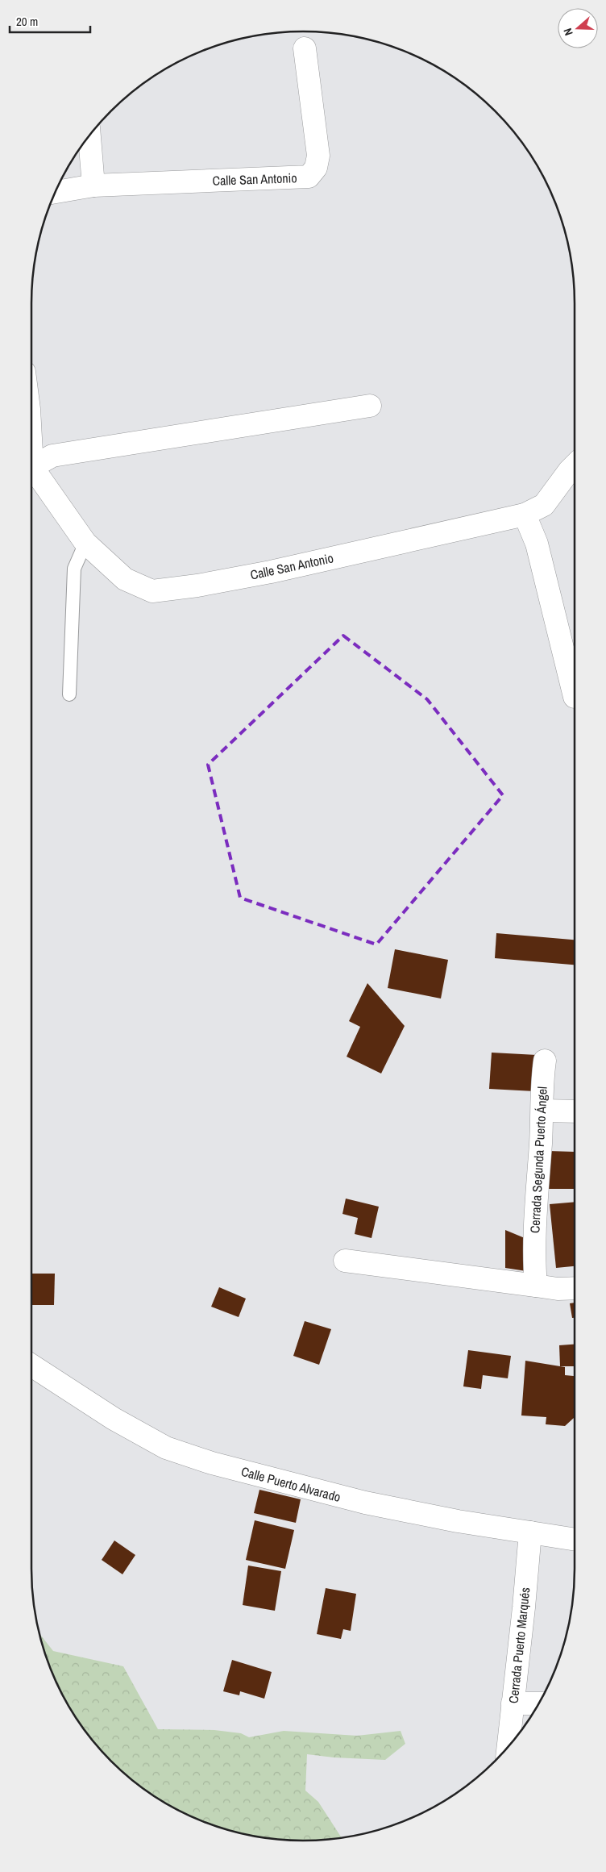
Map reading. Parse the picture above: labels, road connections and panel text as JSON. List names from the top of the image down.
{
  "streets": {
    "street": [
      "Calle San Antonio",
      "Cerrada Segunda Puerto Ángel",
      "Calle Puerto Alvarado",
      "Cerrada Puerto Marqués"
    ]
  },
  "crossings": [
    ["Calle Puerto Alvarado", "Cerrada Puerto Marqués"]
  ],
  "scale_bar": "20 m",
  "north": "left"
}
